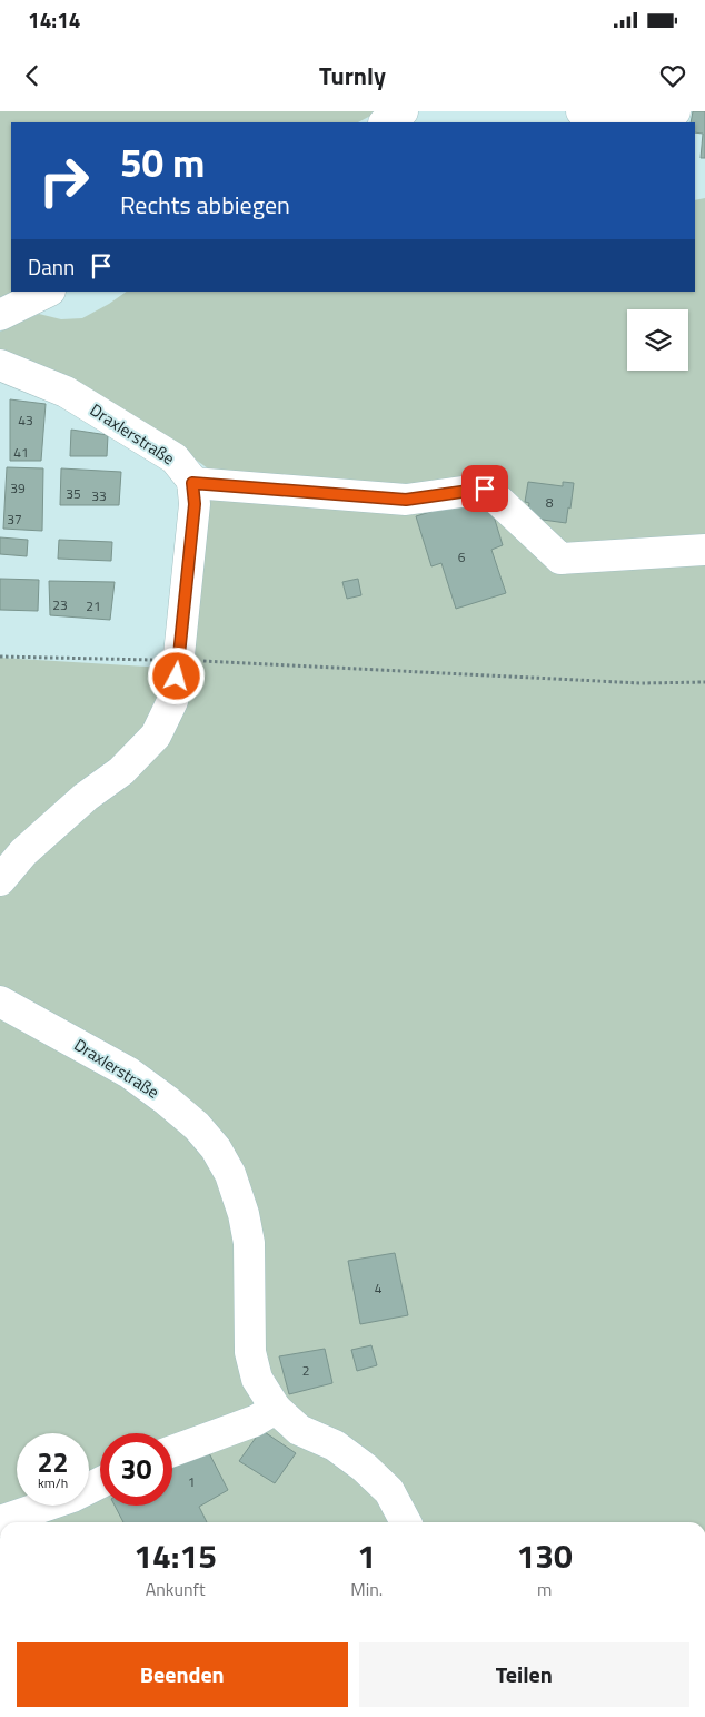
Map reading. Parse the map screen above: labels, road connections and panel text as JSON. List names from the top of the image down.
{
  "streets": {
    "street": ["Draxlerstraße"]
  },
  "house_numbers": [
    "43",
    "41",
    "39",
    "35",
    "33",
    "8",
    "37",
    "6",
    "23",
    "21",
    "4",
    "2",
    "1"
  ],
  "page": {
    "status": "14:14",
    "header": "Turnly",
    "turn": ["50 m", "Rechts abbiegen"],
    "then": "Dann",
    "speed": "22 km/h",
    "limit": "30",
    "eta": [
      "14:15",
      "Ankunft",
      "1",
      "Min.",
      "130",
      "m"
    ],
    "buttons": ["Beenden", "Teilen"]
  }
}
